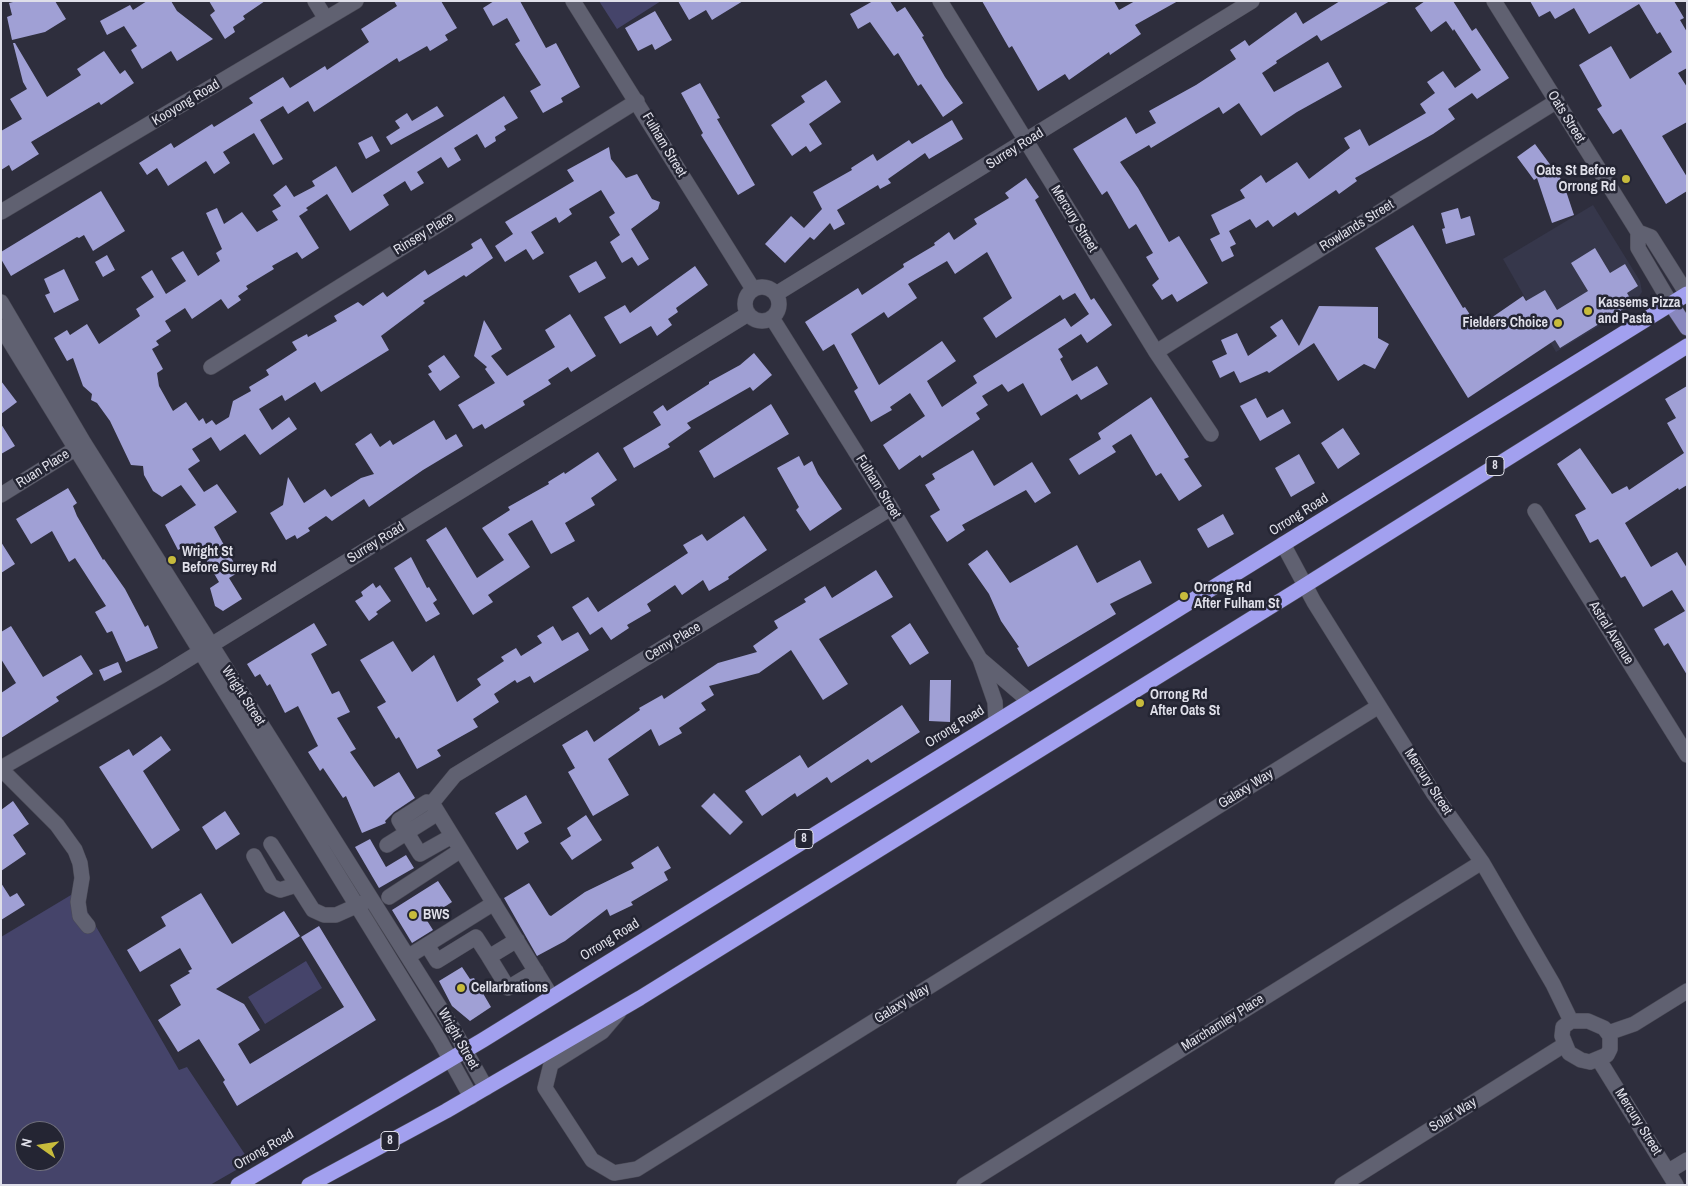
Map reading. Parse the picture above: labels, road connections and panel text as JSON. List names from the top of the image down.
{
  "streets": {
    "highway": ["8", "Orrong Road"],
    "main road": ["Oats Street"],
    "street": [
      "Kooyong Road",
      "Fulham Street",
      "Surrey Road",
      "Mercury Street",
      "Rowlands Street",
      "Rinsey Place",
      "Ruan Place",
      "Astral Avenue",
      "Cemy Place",
      "Wright Street",
      "Galaxy Way",
      "Marchamley Place",
      "Solar Way"
    ]
  },
  "crossings": [
    ["Oats Street", "Rowlands Street"],
    ["Oats Street", "Orrong Road"],
    ["Fulham Street", "Surrey Road"],
    ["Fulham Street", "Rinsey Place"],
    ["Fulham Street", "Orrong Road"],
    ["Fulham Street", "Cemy Place"],
    ["Surrey Road", "Mercury Street"],
    ["Surrey Road", "Wright Street"],
    ["Mercury Street", "Rowlands Street"],
    ["Mercury Street", "8"],
    ["Mercury Street", "Orrong Road"],
    ["Mercury Street", "Galaxy Way"],
    ["Mercury Street", "Marchamley Place"],
    ["Mercury Street", "Solar Way"],
    ["8", "Wright Street"],
    ["8", "Galaxy Way"],
    ["Ruan Place", "Wright Street"],
    ["Orrong Road", "Wright Street"]
  ],
  "places": [
    "Oats St Before Orrong Rd",
    "Kassems Pizza and Pasta",
    "Fielders Choice",
    "Wright St Before Surrey Rd",
    "Orrong Rd After Fulham St",
    "Orrong Rd After Oats St",
    "BWS",
    "Cellarbrations"
  ],
  "north": "left"
}
